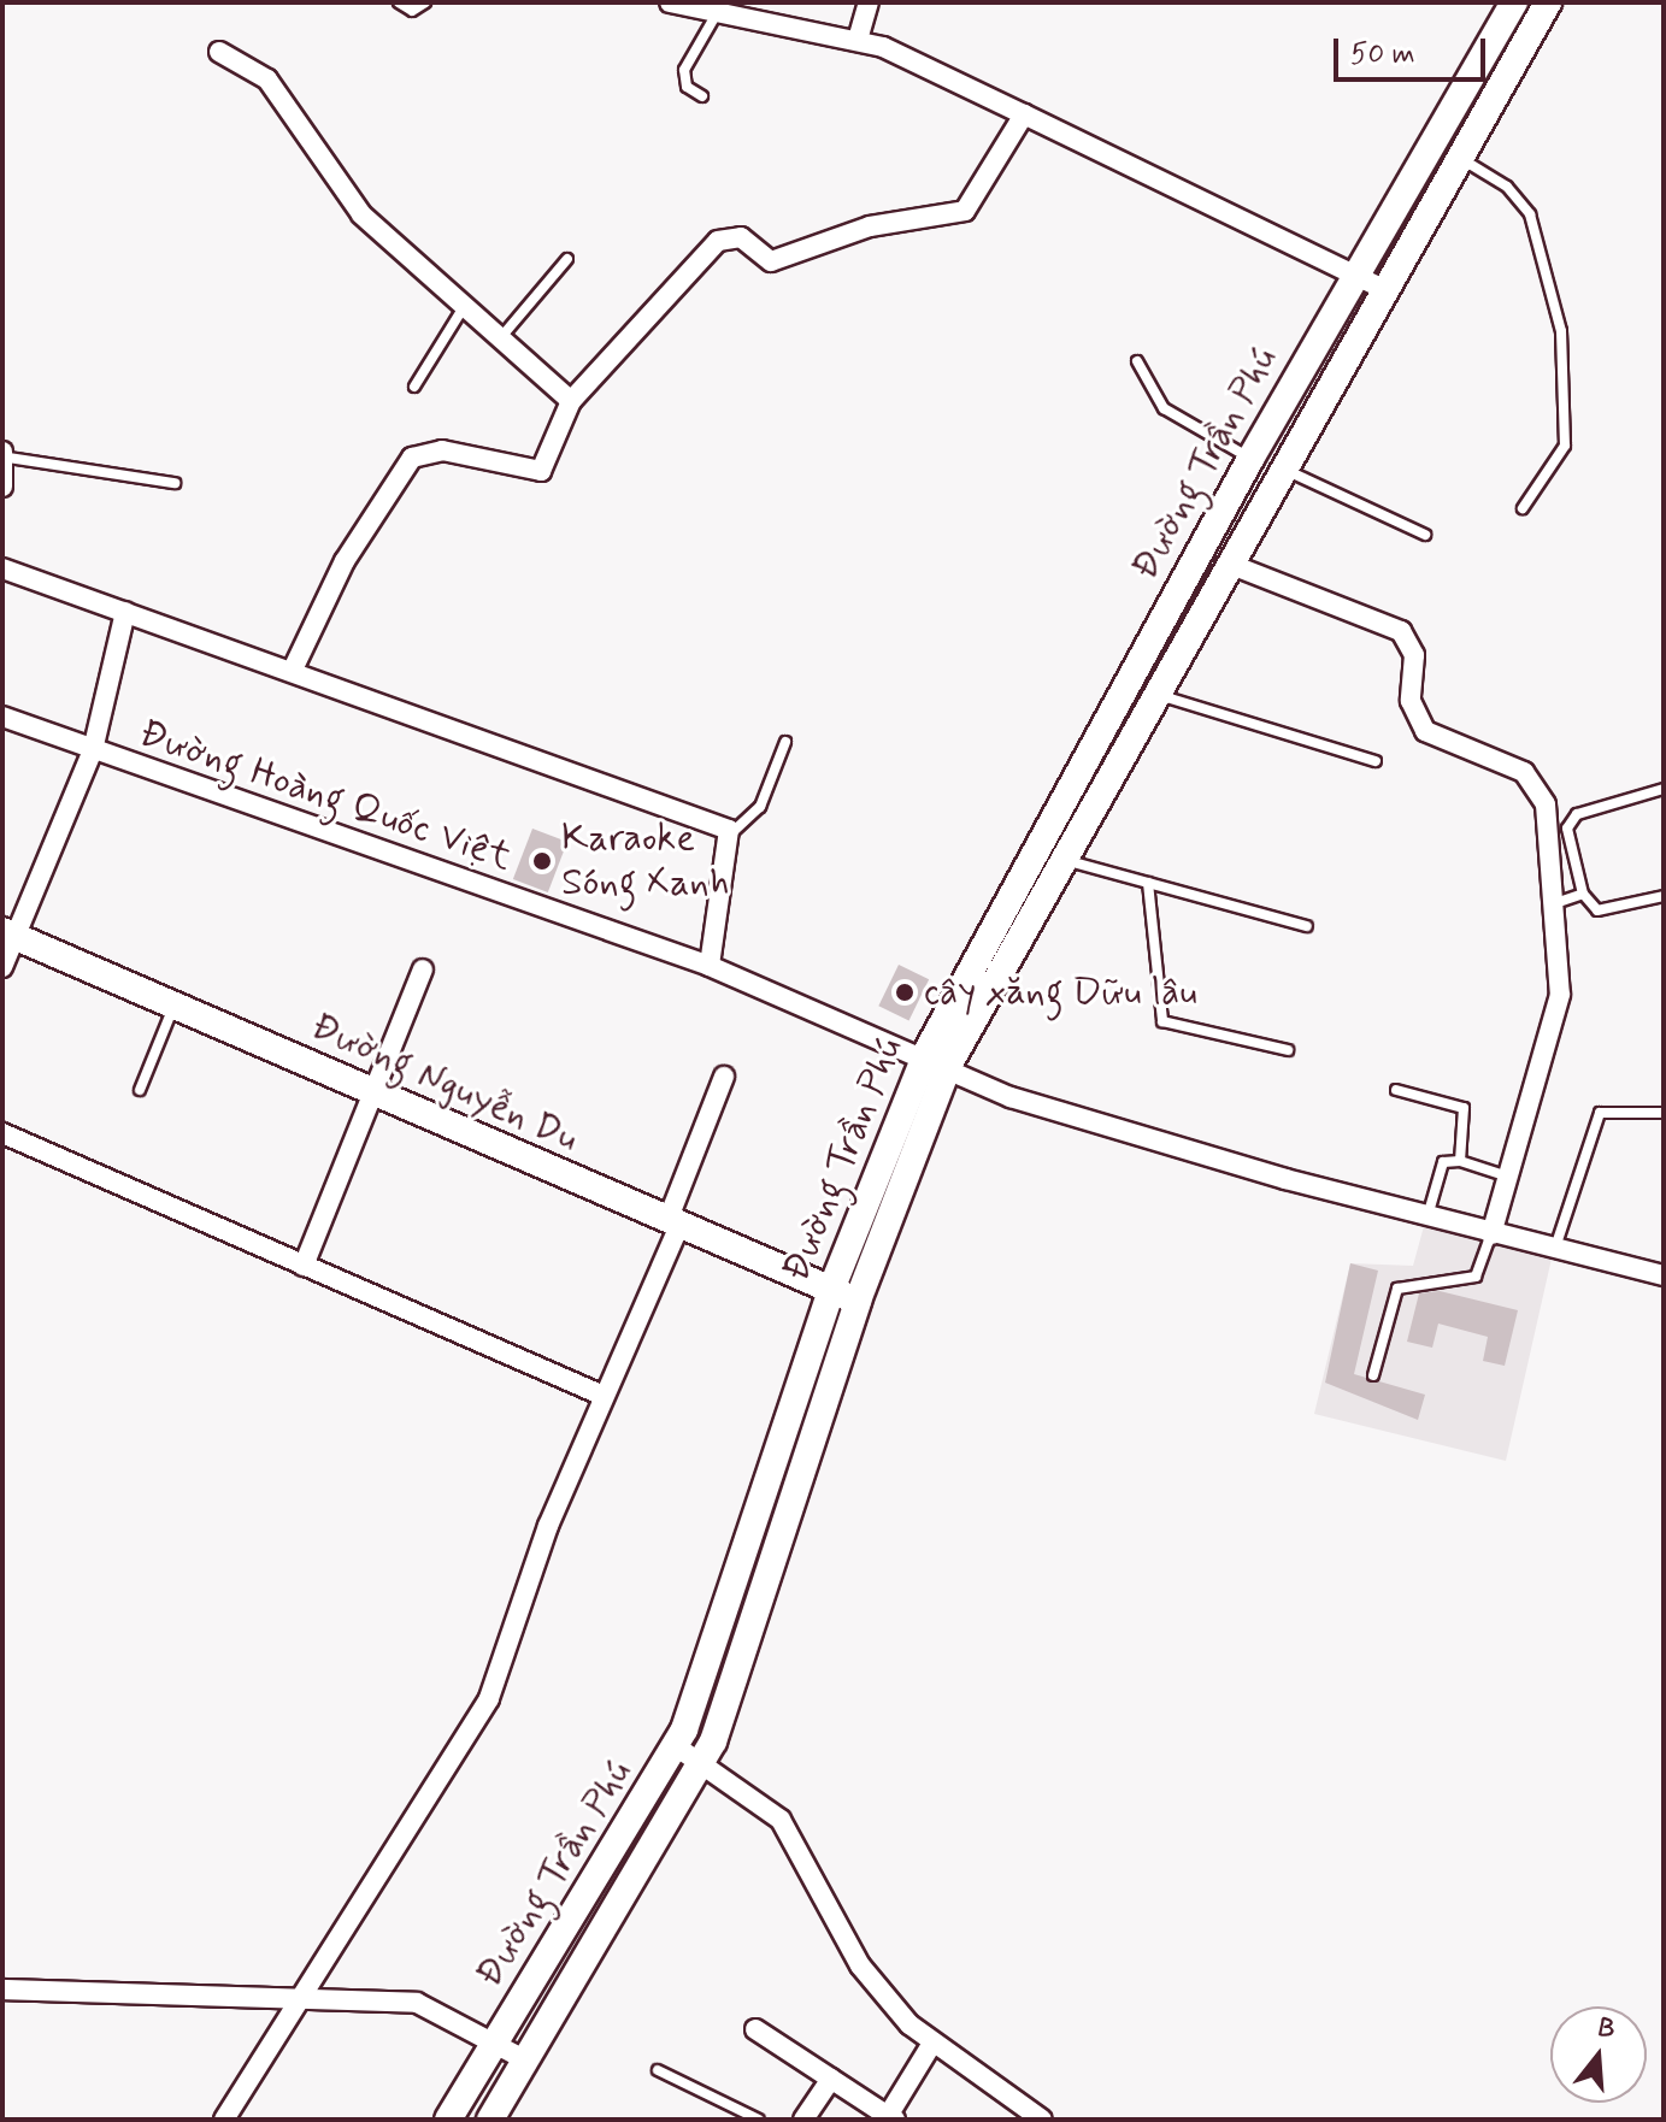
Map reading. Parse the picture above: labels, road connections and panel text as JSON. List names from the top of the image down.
{
  "streets": {
    "main road": ["Đường Trần Phú", "Đường Nguyễn Du"],
    "street": ["Đường Hoàng Quốc Việt"]
  },
  "crossings": [
    ["Đường Trần Phú", "Đường Hoàng Quốc Việt"],
    ["Đường Trần Phú", "Đường Nguyễn Du"]
  ],
  "places": ["Karaoke Sóng Xanh", "cây xăng Dữu lâu"],
  "scale_bar": "50 m",
  "north": "top"
}
